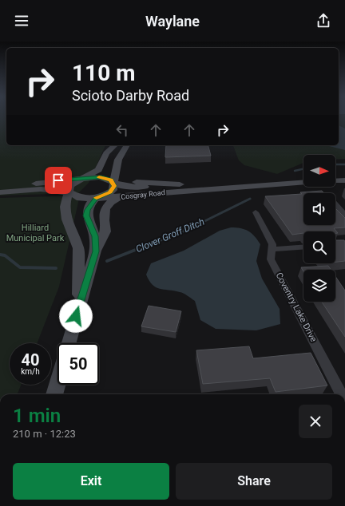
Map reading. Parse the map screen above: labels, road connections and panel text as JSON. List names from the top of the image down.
{
  "streets": {
    "main road": ["Cosgray Road"],
    "street": ["Coventry Lake Drive"]
  },
  "water": ["Clover Groff Ditch"],
  "parks": ["Hilliard Municipal Park"],
  "north": "right",
  "page": {
    "header": "Waylane",
    "turn": ["110 m", "Scioto Darby Road"],
    "speed": "40 km/h",
    "limit": "50",
    "heading": ["1 min", "210 m · 12:23"],
    "buttons": ["Exit", "Share"]
  }
}
